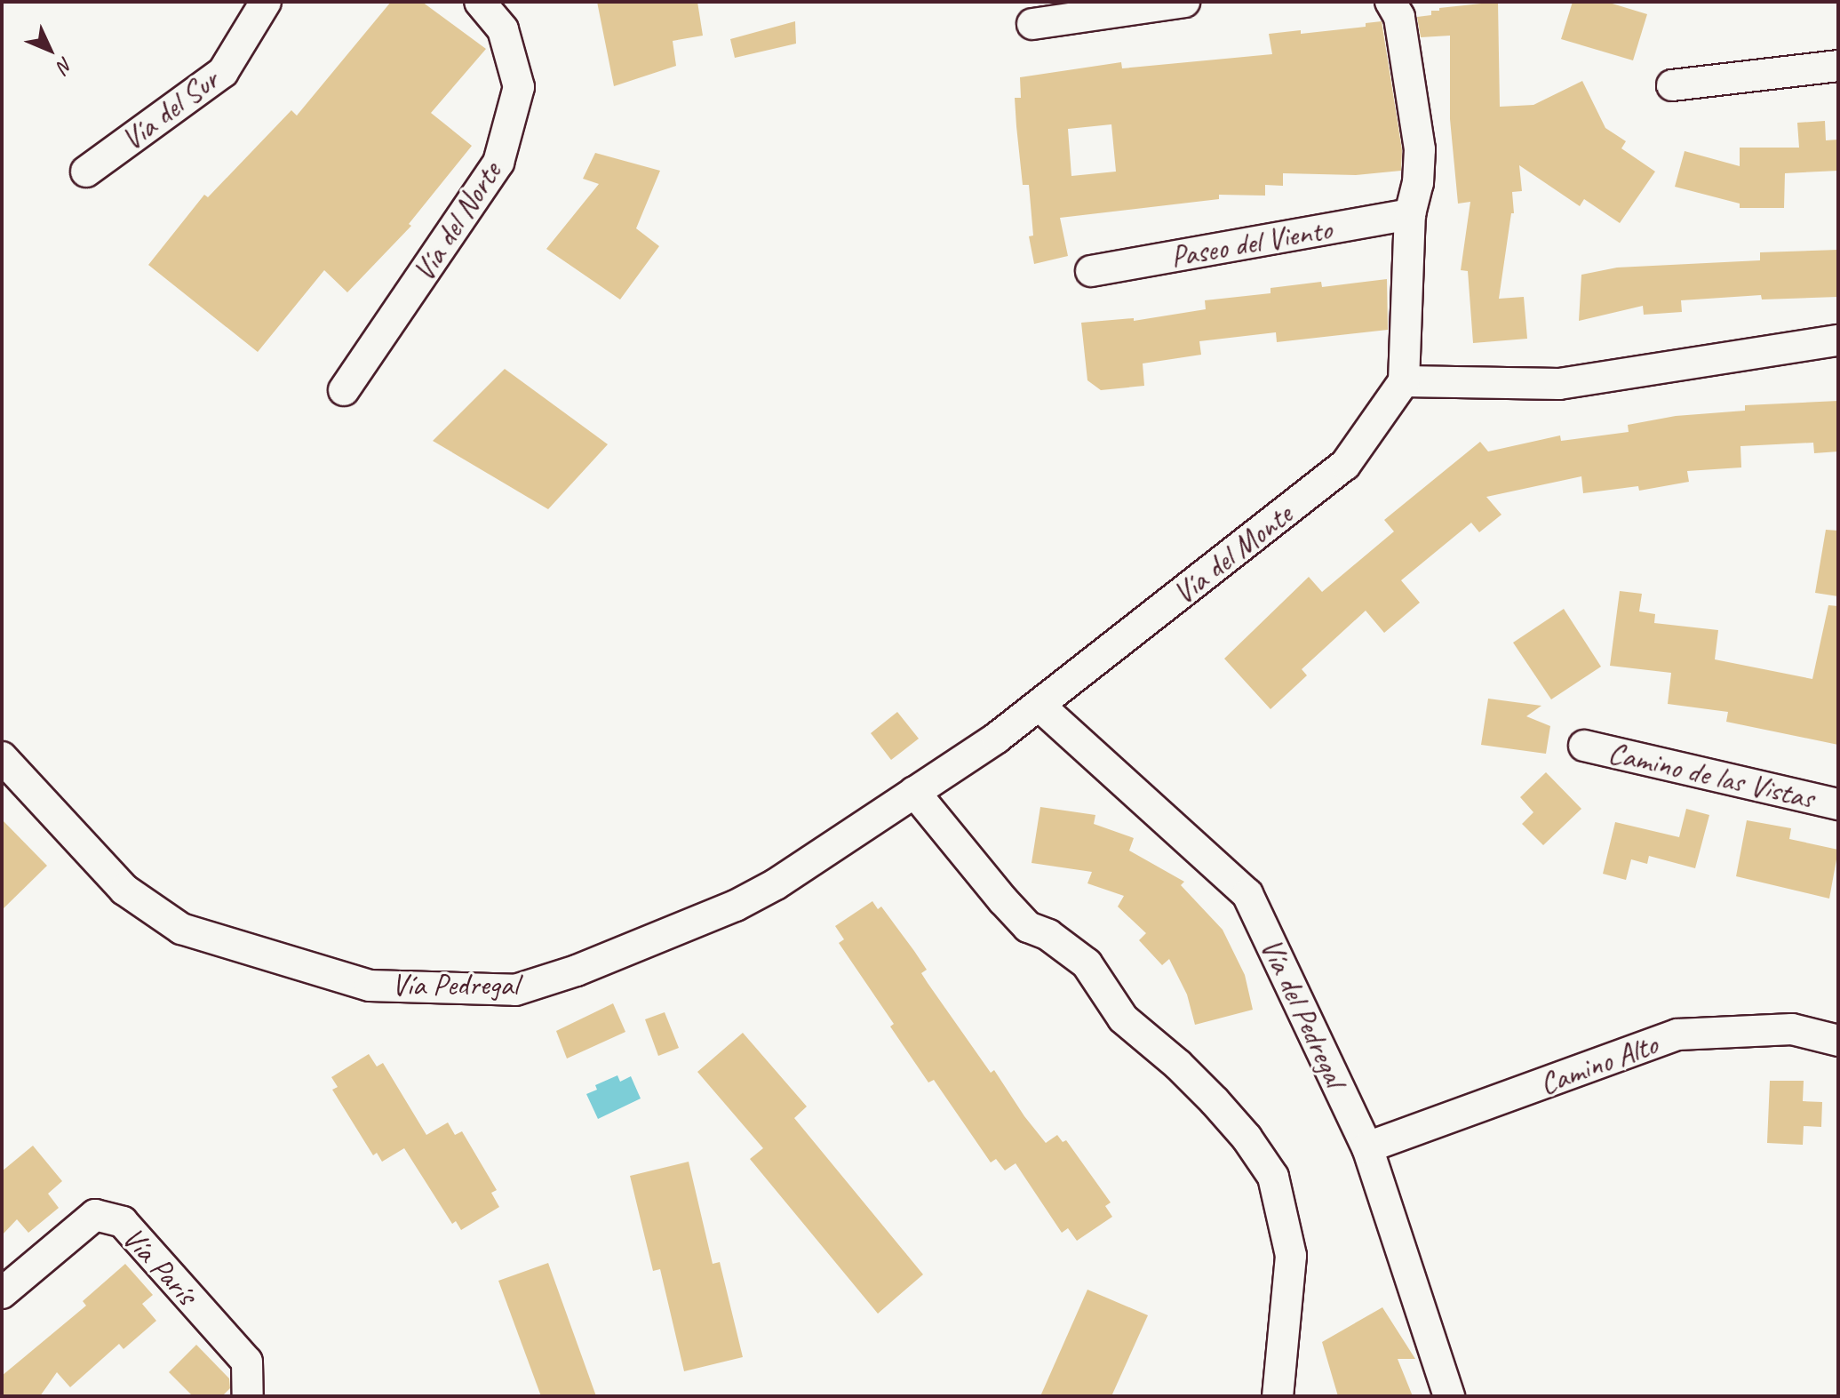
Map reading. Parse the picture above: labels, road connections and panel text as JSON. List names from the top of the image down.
{
  "streets": {
    "street": [
      "Vía del Sur",
      "Vía del Norte",
      "Paseo del Viento",
      "Vía del Monte",
      "Camino de las Vistas",
      "Vía Pedregal",
      "Vía del Pedregal",
      "Camino Alto",
      "Vía París"
    ]
  },
  "crossings": [
    ["Vía del Monte", "Vía Pedregal"],
    ["Vía del Monte", "Vía del Pedregal"],
    ["Vía Pedregal", "Vía del Pedregal"],
    ["Vía del Pedregal", "Camino Alto"]
  ],
  "north": "bottom right"
}
